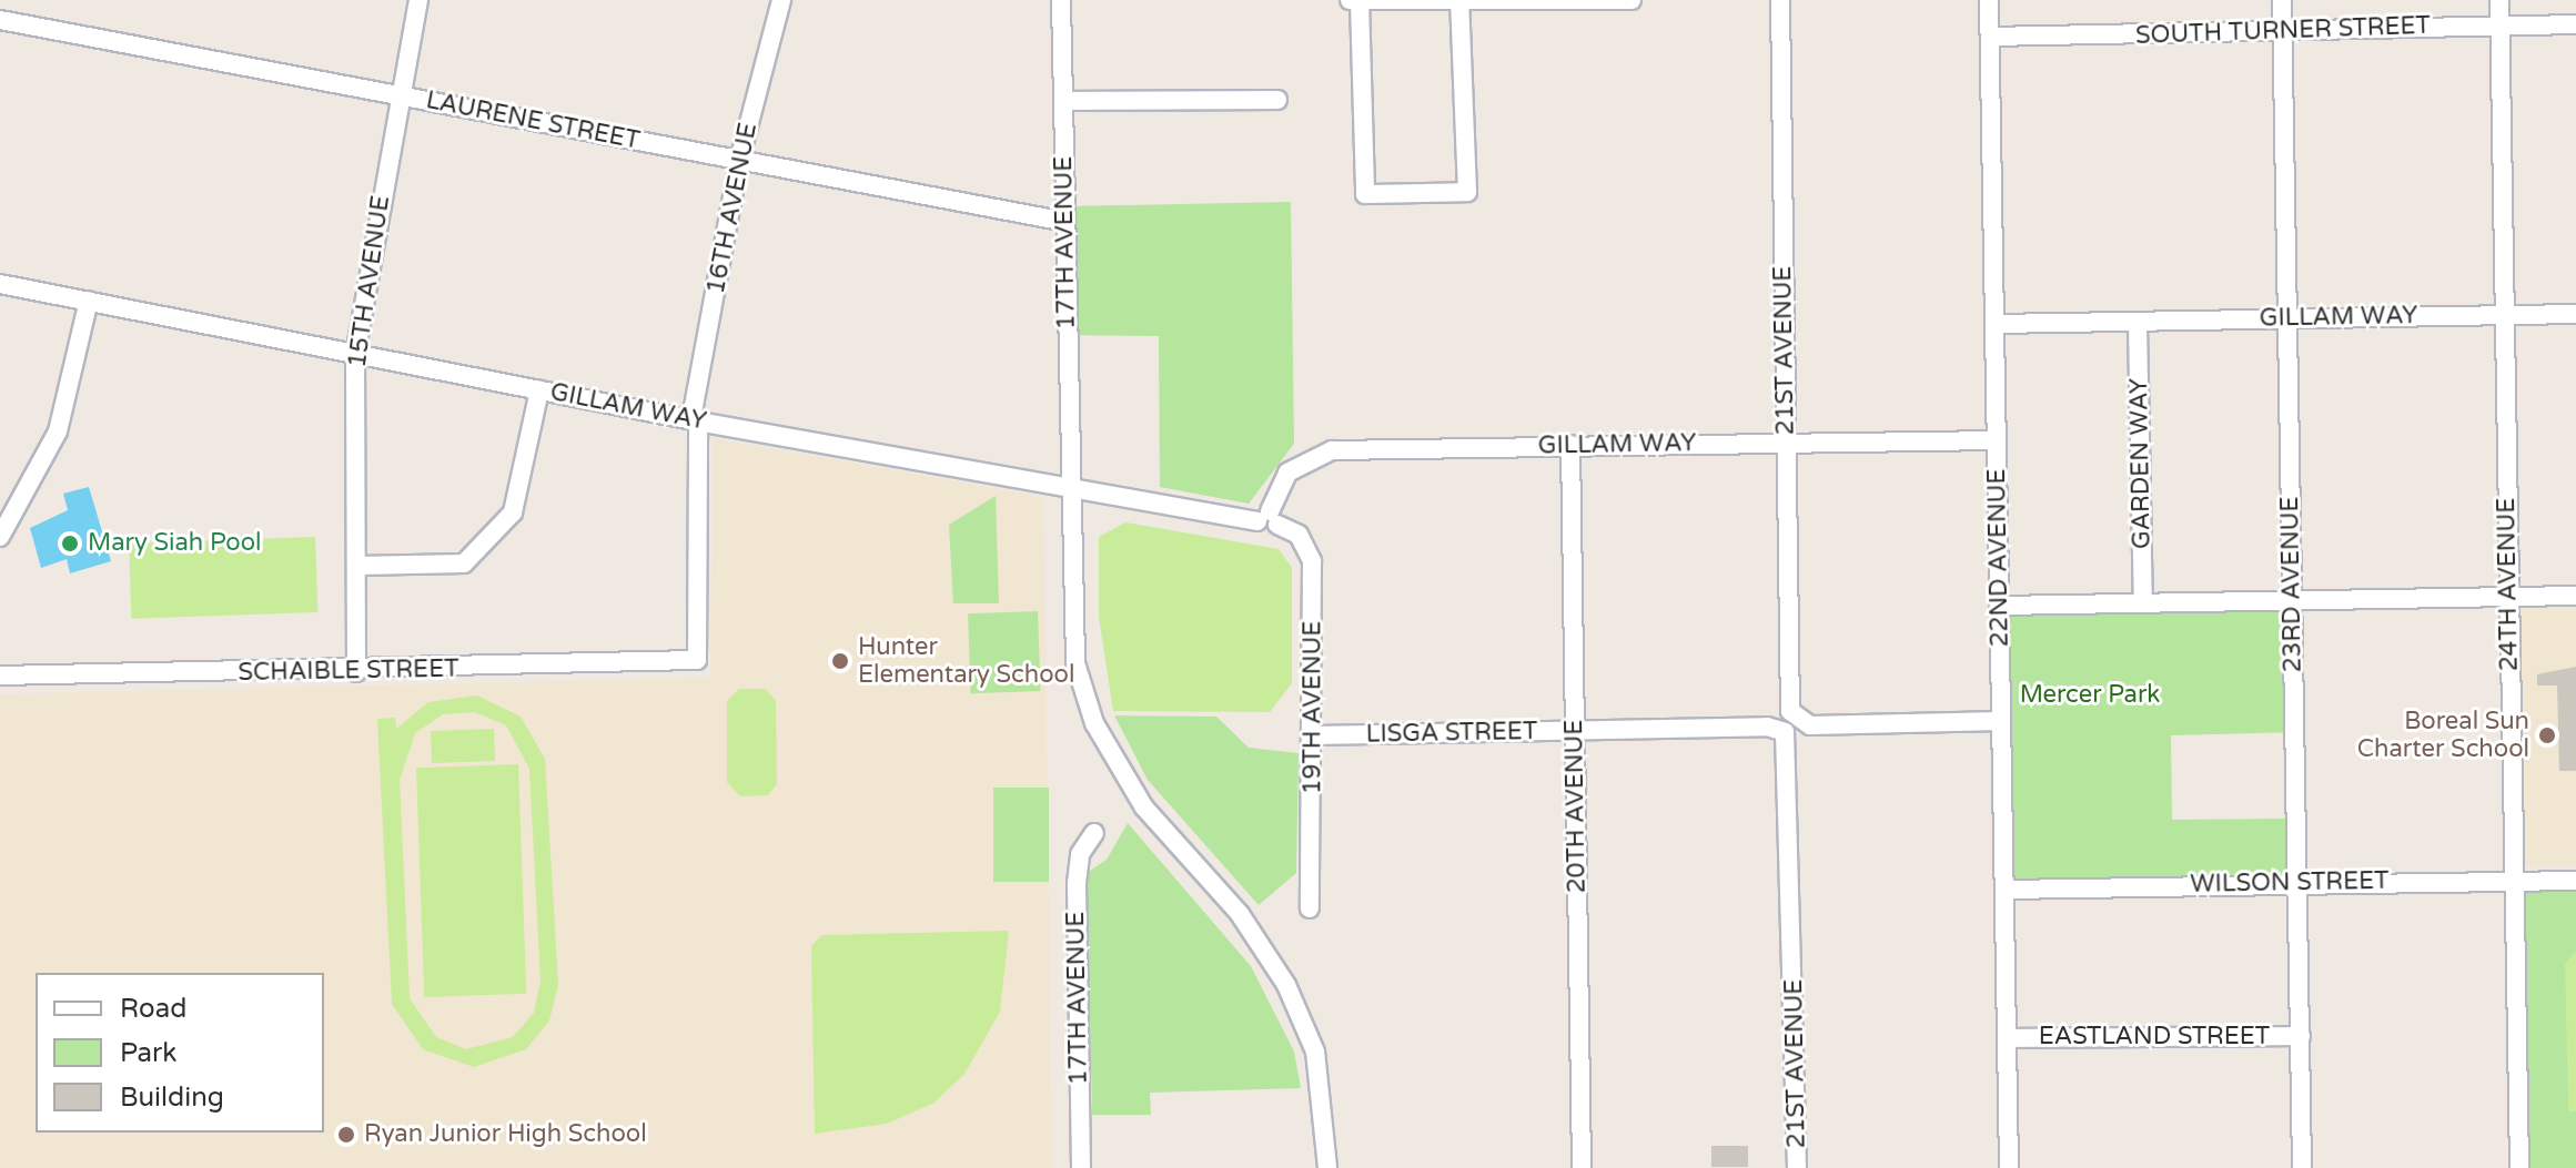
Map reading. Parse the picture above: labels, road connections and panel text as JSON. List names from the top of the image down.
{
  "streets": {
    "street": [
      "SOUTH TURNER STREET",
      "LAURENE STREET",
      "16TH AVENUE",
      "17TH AVENUE",
      "15TH AVENUE",
      "GILLAM WAY",
      "21ST AVENUE",
      "GARDEN WAY",
      "22ND AVENUE",
      "23RD AVENUE",
      "24TH AVENUE",
      "SCHAIBLE STREET",
      "19TH AVENUE",
      "LISGA STREET",
      "20TH AVENUE",
      "WILSON STREET",
      "EASTLAND STREET"
    ]
  },
  "crossings": [
    ["SOUTH TURNER STREET", "22ND AVENUE"],
    ["SOUTH TURNER STREET", "23RD AVENUE"],
    ["SOUTH TURNER STREET", "24TH AVENUE"],
    ["LAURENE STREET", "16TH AVENUE"],
    ["LAURENE STREET", "17TH AVENUE"],
    ["LAURENE STREET", "15TH AVENUE"],
    ["16TH AVENUE", "GILLAM WAY"],
    ["16TH AVENUE", "SCHAIBLE STREET"],
    ["17TH AVENUE", "GILLAM WAY"],
    ["15TH AVENUE", "GILLAM WAY"],
    ["15TH AVENUE", "SCHAIBLE STREET"],
    ["GILLAM WAY", "21ST AVENUE"],
    ["GILLAM WAY", "GARDEN WAY"],
    ["GILLAM WAY", "22ND AVENUE"],
    ["GILLAM WAY", "23RD AVENUE"],
    ["GILLAM WAY", "24TH AVENUE"],
    ["GILLAM WAY", "19TH AVENUE"],
    ["GILLAM WAY", "20TH AVENUE"],
    ["21ST AVENUE", "22ND AVENUE"],
    ["21ST AVENUE", "LISGA STREET"],
    ["22ND AVENUE", "WILSON STREET"],
    ["22ND AVENUE", "EASTLAND STREET"],
    ["23RD AVENUE", "WILSON STREET"],
    ["23RD AVENUE", "EASTLAND STREET"],
    ["24TH AVENUE", "WILSON STREET"],
    ["19TH AVENUE", "LISGA STREET"],
    ["LISGA STREET", "20TH AVENUE"]
  ],
  "parks": ["Mercer Park"],
  "places": [
    "Mary Siah Pool",
    "Hunter Elementary School",
    "Boreal Sun Charter School",
    "Ryan Junior High School"
  ],
  "legend": ["Road", "Park", "Building"]
}
